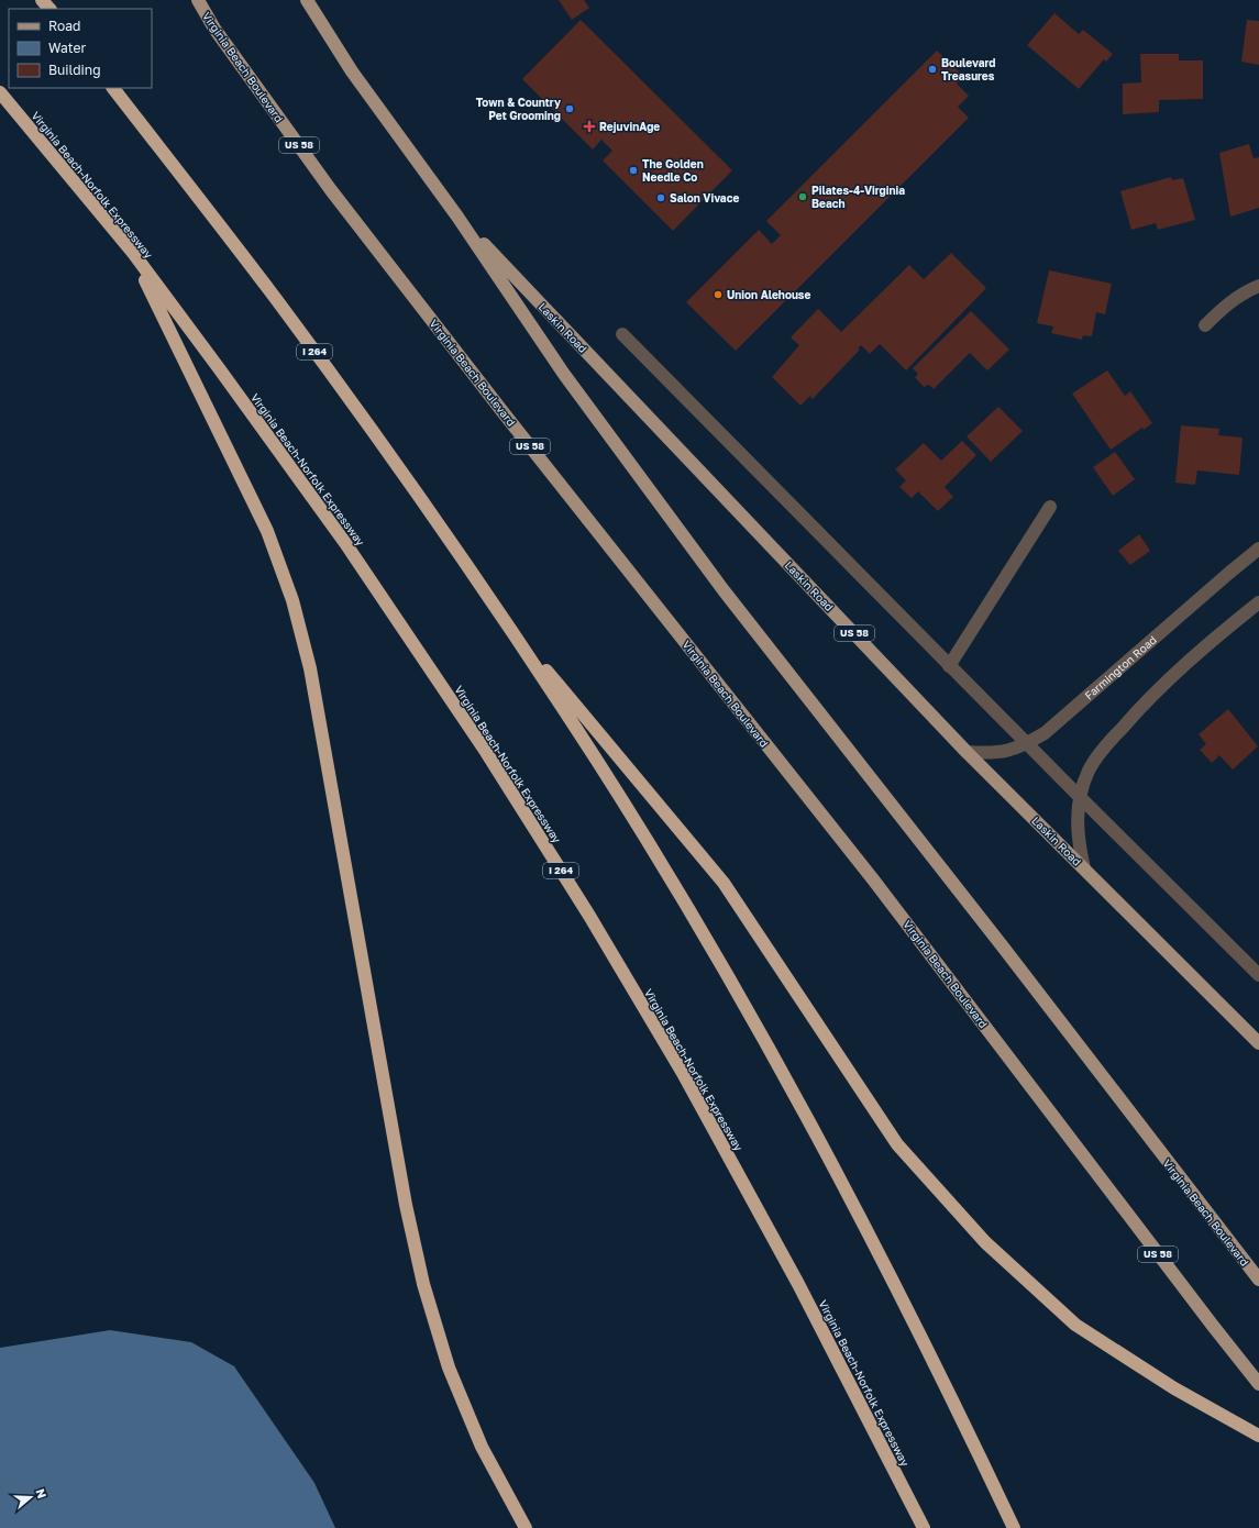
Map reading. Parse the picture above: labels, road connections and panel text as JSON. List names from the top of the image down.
{
  "streets": {
    "highway": ["Virginia Beach-Norfolk Expressway", "I 264"],
    "main road": ["Virginia Beach Boulevard", "US 58", "Laskin Road"],
    "street": ["Farmington Road"]
  },
  "crossings": [
    ["Virginia Beach Boulevard", "Laskin Road"],
    ["Laskin Road", "Farmington Road"]
  ],
  "places": {
    "other": [
      "Boulevard Treasures",
      "Town & Country Pet Grooming",
      "The Golden Needle Co",
      "Pilates-4-Virginia Beach",
      "Salon Vivace",
      "Union Alehouse"
    ],
    "health": ["RejuvinAge"]
  },
  "legend": ["Road", "Water", "Building"],
  "north": "right"
}
